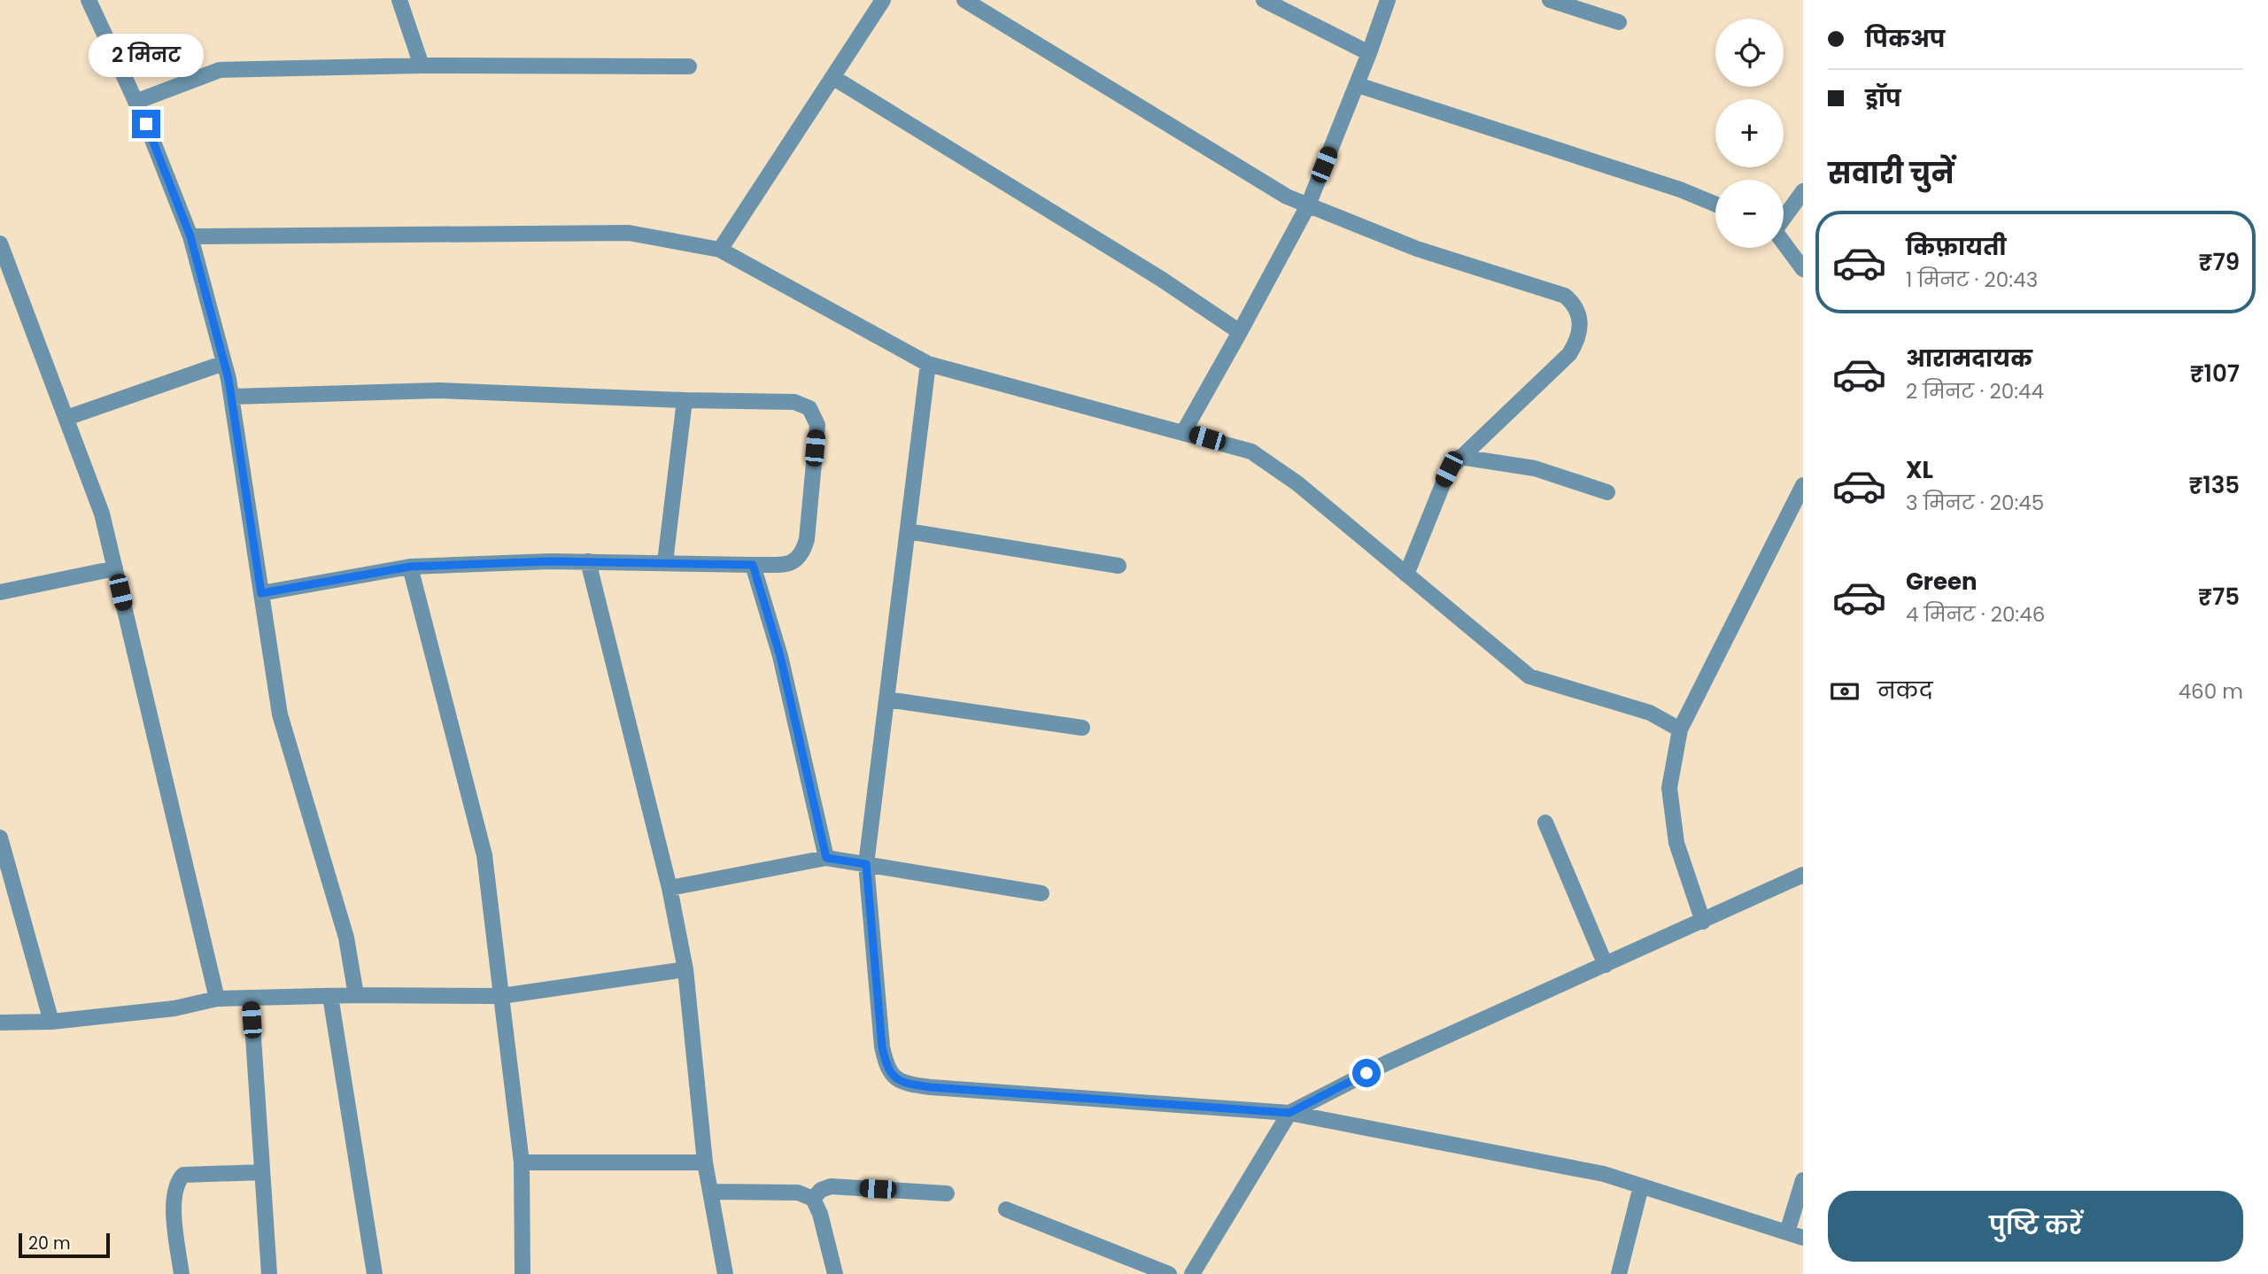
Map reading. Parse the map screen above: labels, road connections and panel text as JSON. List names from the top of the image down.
{
  "scale_bar": "20 m",
  "page": {
    "banner": ["पिकअप", "ड्रॉप"],
    "map_buttons": ["+", "−"],
    "bubble": "2 मिनट",
    "heading": "सवारी चुनें",
    "list": [
      {
        "name": "किफ़ायती",
        "note": "1 मिनट · 20:43",
        "value": "₹79"
      },
      {
        "name": "आरामदायक",
        "note": "2 मिनट · 20:44",
        "value": "₹107"
      },
      {
        "name": "XL",
        "note": "3 मिनट · 20:45",
        "value": "₹135"
      },
      {
        "name": "Green",
        "note": "4 मिनट · 20:46",
        "value": "₹75"
      }
    ],
    "pay": ["नकद", "460 m"],
    "buttons": "पुष्टि करें",
    "scale": "20 m"
  }
}
